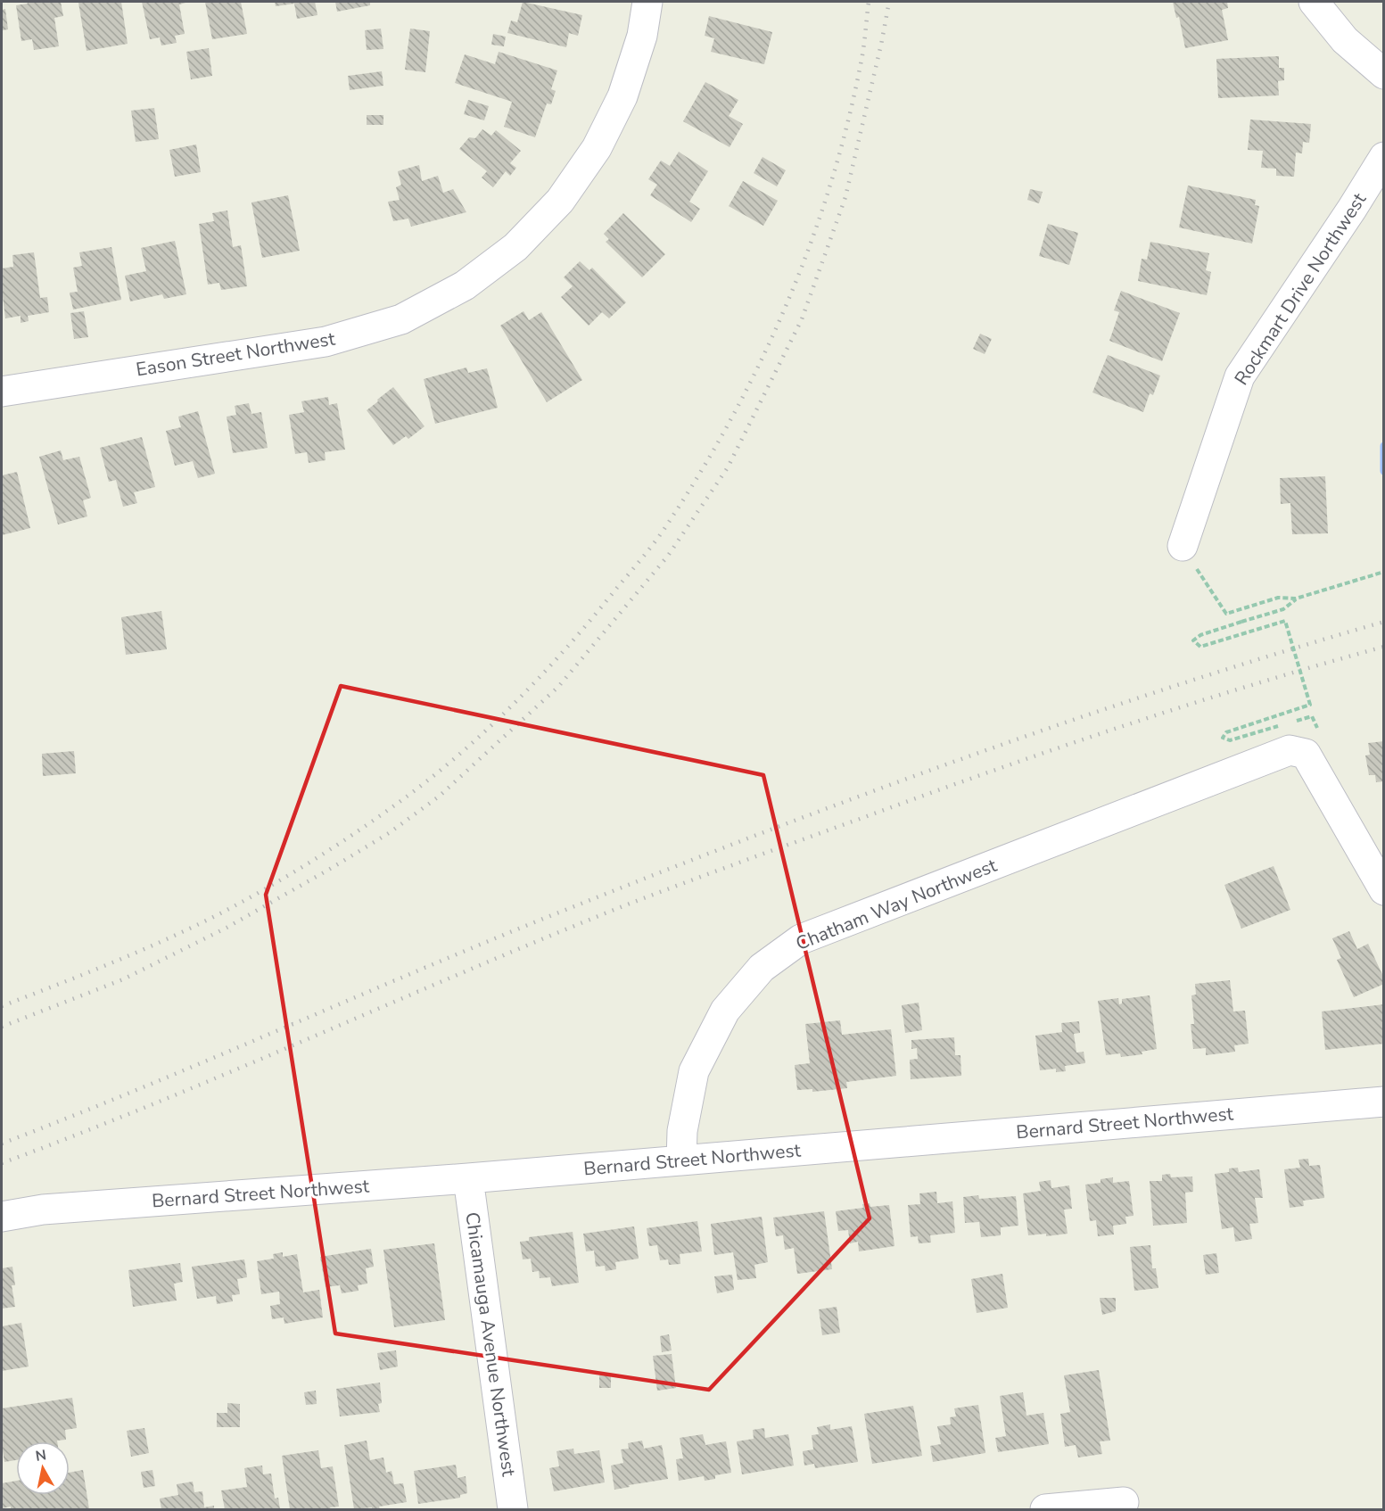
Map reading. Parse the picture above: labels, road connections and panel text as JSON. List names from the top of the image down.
{
  "streets": {
    "street": [
      "Rockmart Drive Northwest",
      "Eason Street Northwest",
      "Chatham Way Northwest",
      "Bernard Street Northwest",
      "Chicamauga Avenue Northwest"
    ]
  },
  "crossings": [
    ["Chatham Way Northwest", "Bernard Street Northwest"],
    ["Bernard Street Northwest", "Chicamauga Avenue Northwest"]
  ],
  "north": "top"
}
